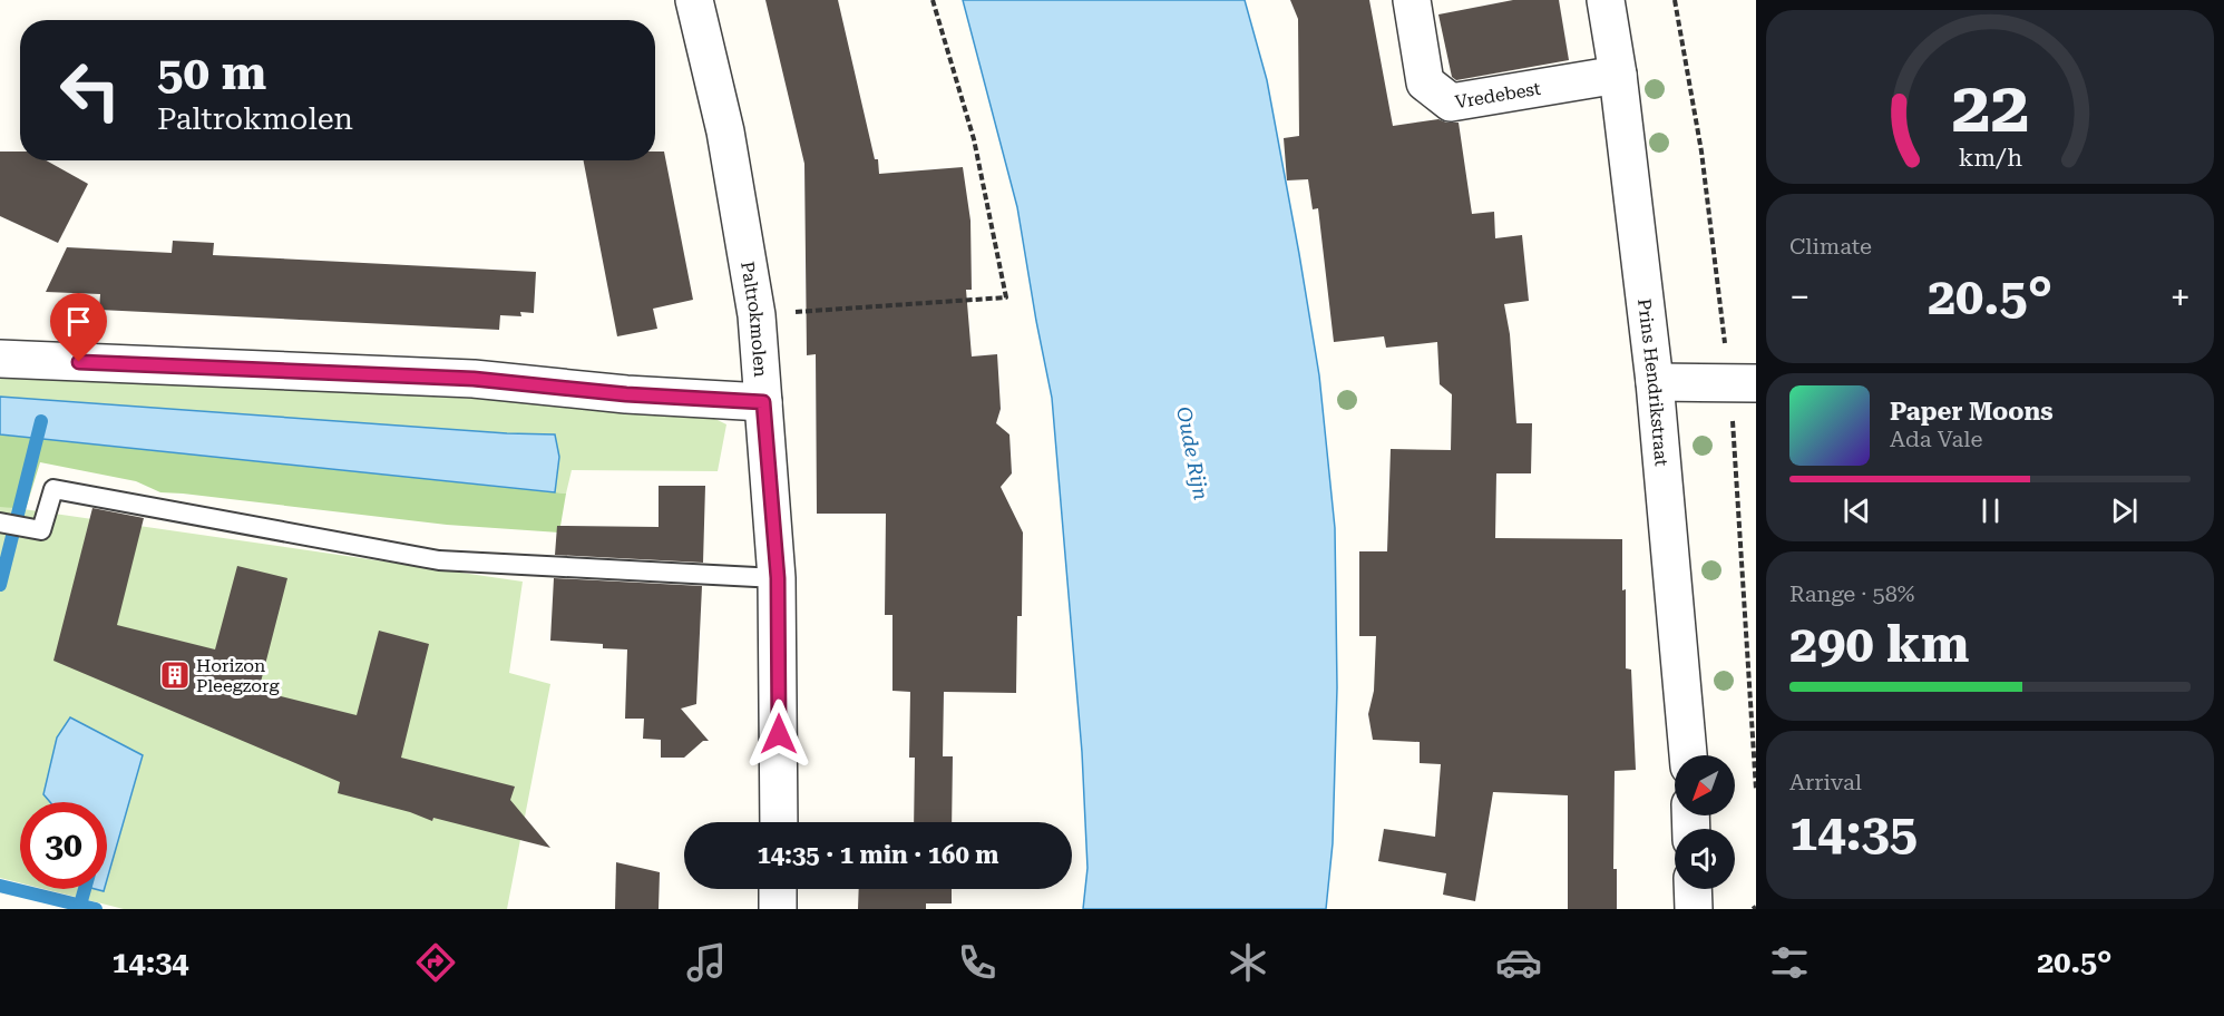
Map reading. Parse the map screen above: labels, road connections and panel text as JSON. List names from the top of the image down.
{
  "streets": {
    "street": ["Vredebest", "Paltrokmolen", "Prins Hendrikstraat"]
  },
  "crossings": [
    ["Vredebest", "Prins Hendrikstraat"]
  ],
  "water": ["Oude Rijn"],
  "places": {
    "building": ["Horizon Pleegzorg"]
  },
  "north": "bottom left",
  "page": {
    "turn": ["50 m", "Paltrokmolen"],
    "tile": [
      "Climate",
      ["Range · 58%", "290 km"],
      ["Arrival", "14:35"]
    ],
    "heat": ["−", "20.5°", "+"],
    "song": ["Paper Moons", "Ada Vale"],
    "limit": "30",
    "trip": "14:35 · 1 min · 160 m",
    "tabs": ["14:34", "20.5°"],
    "gauge": ["22", "km/h"]
  }
}
